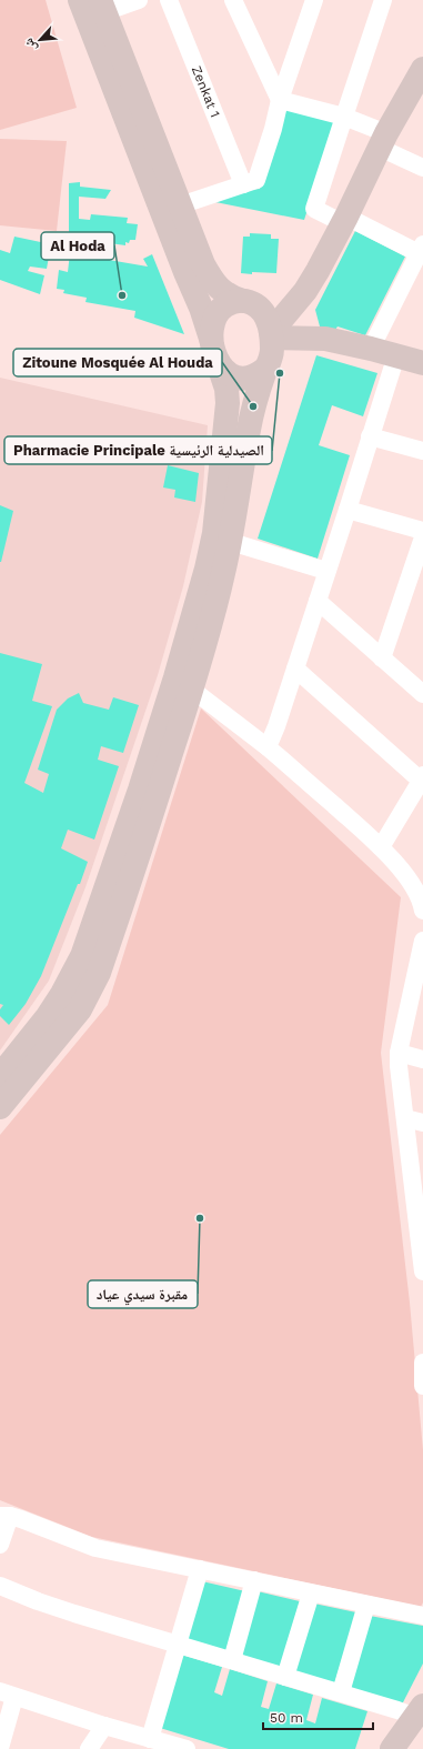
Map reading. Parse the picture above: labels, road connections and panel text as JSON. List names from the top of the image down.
{
  "streets": {
    "street": ["Zenkat 1"]
  },
  "places": [
    "Al Hoda",
    "Pharmacie Principale الصيدلية الرئيسية",
    "Zitoune Mosquée Al Houda",
    "مقبرة سيدي عياد"
  ],
  "scale_bar": "50 m",
  "north": "bottom left"
}
